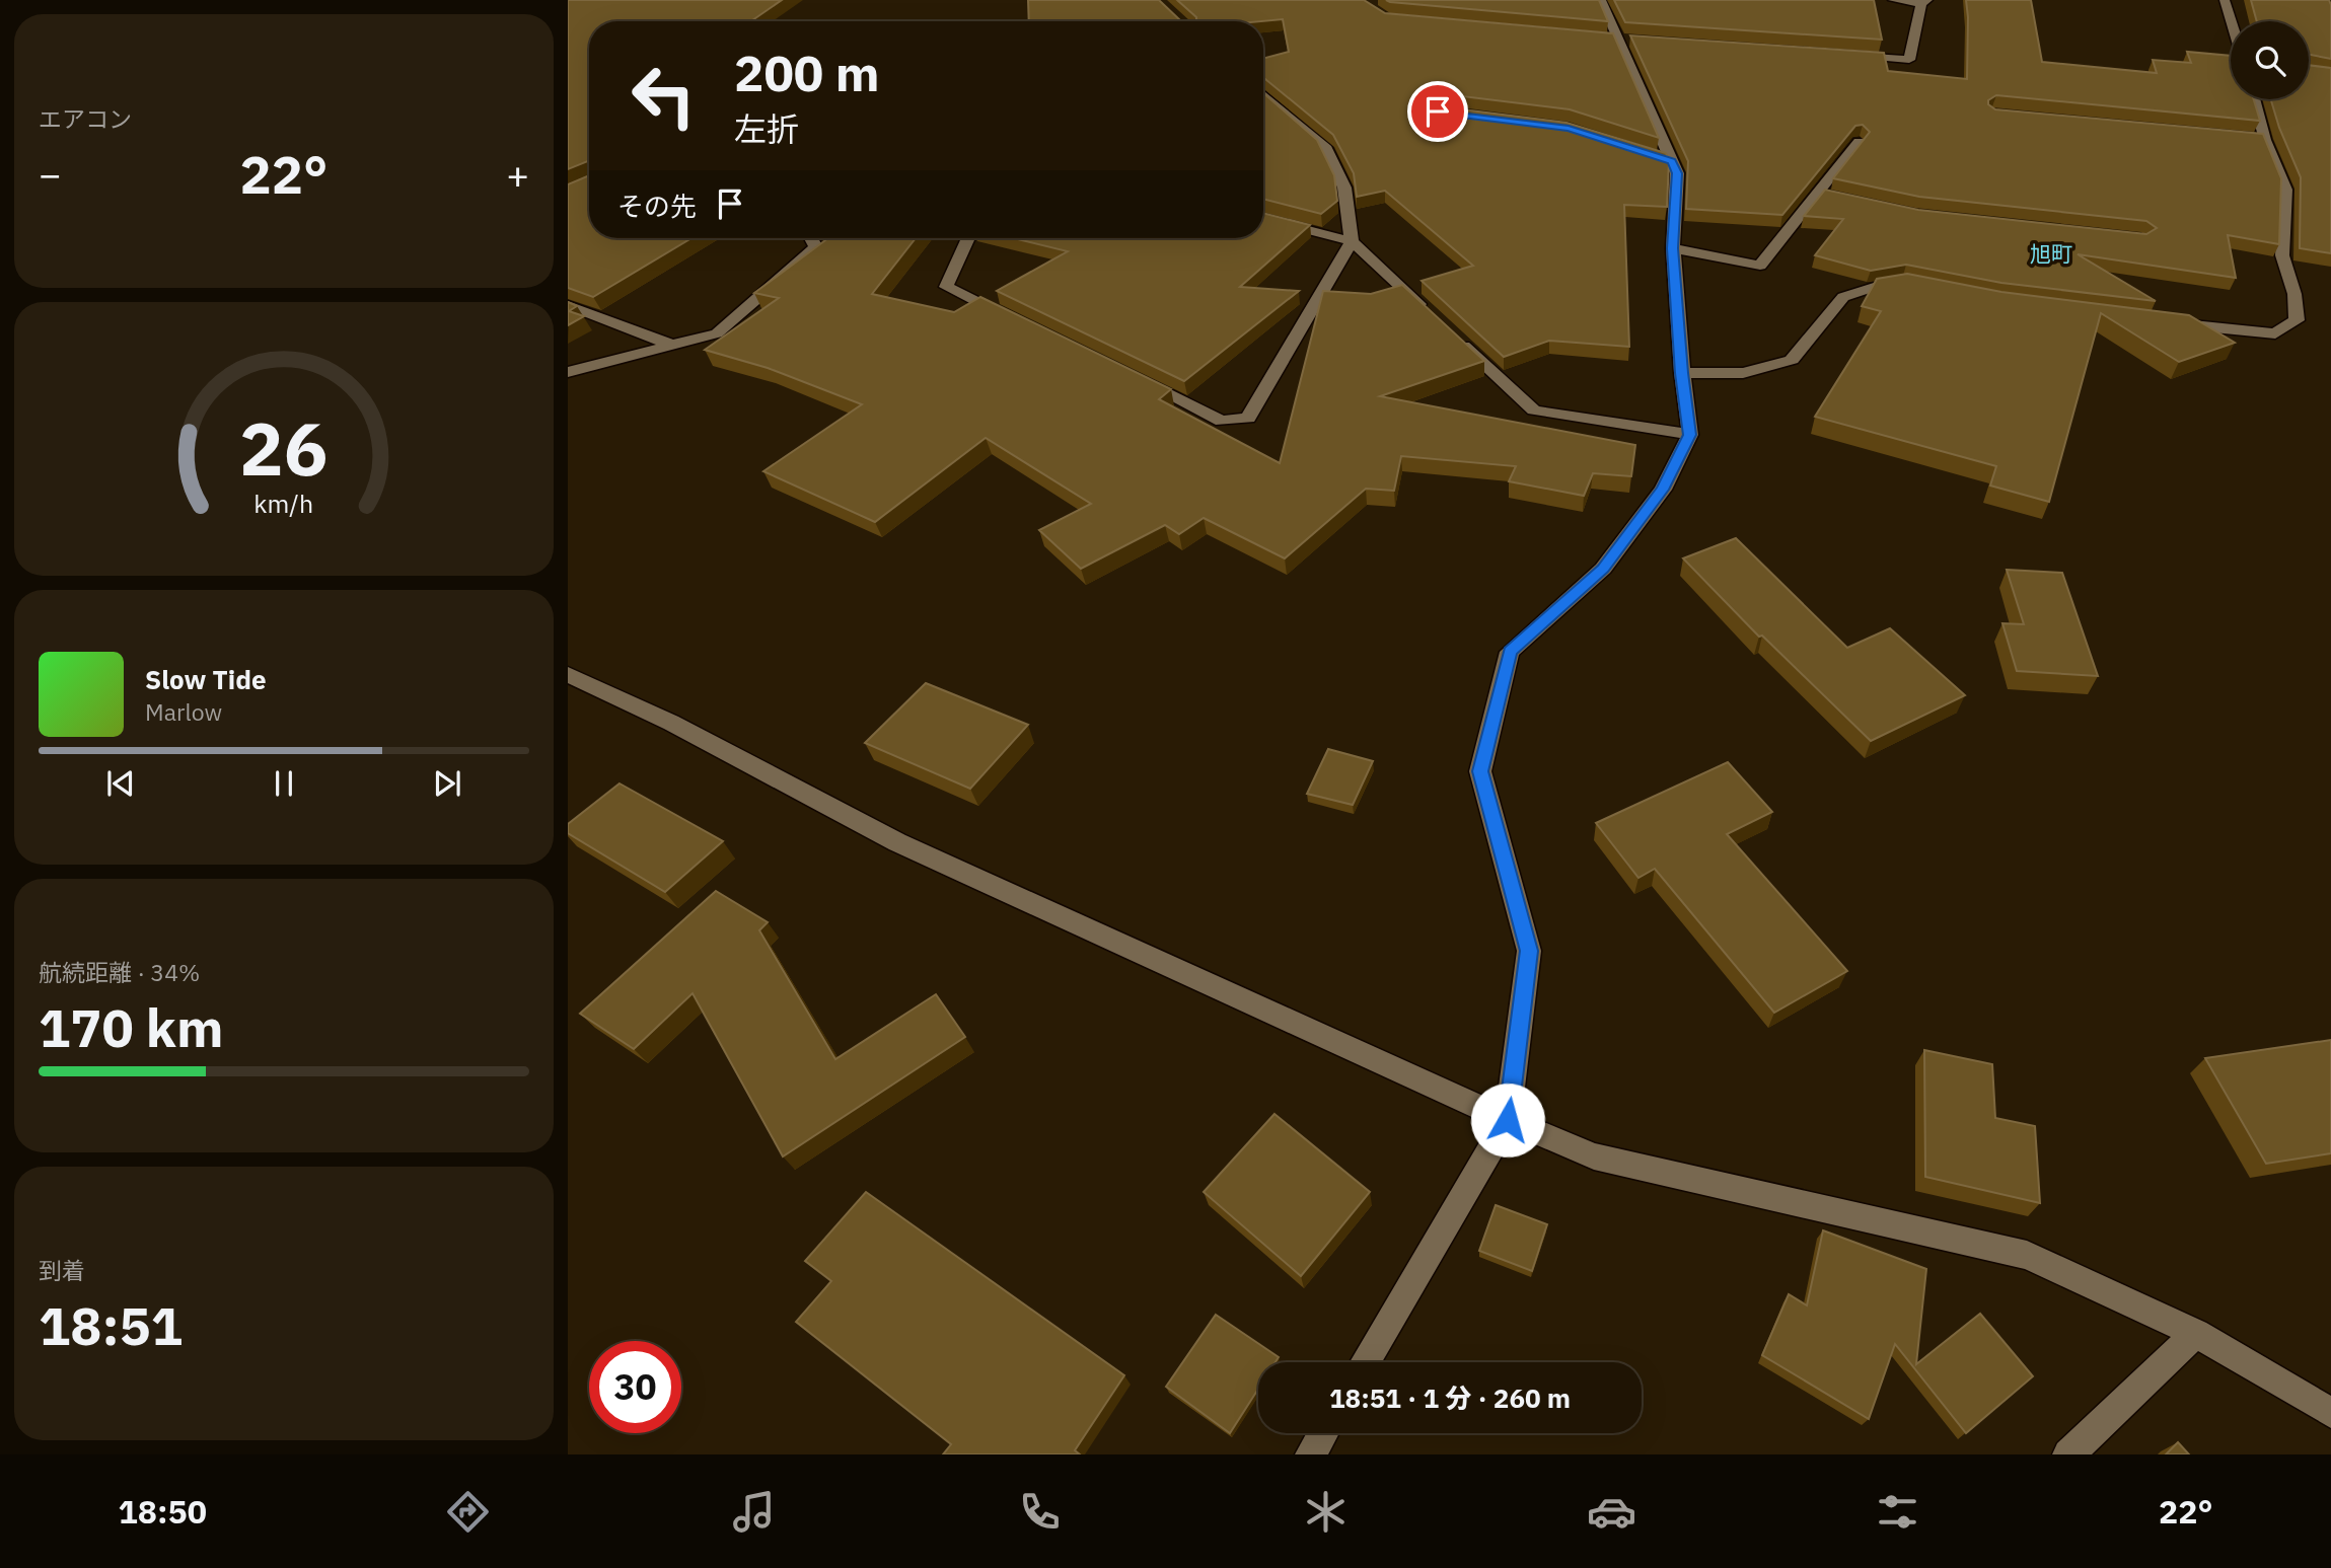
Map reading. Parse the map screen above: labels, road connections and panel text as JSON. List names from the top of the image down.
{
  "districts": ["旭町"],
  "page": {
    "tile": [
      "エアコン",
      ["航続距離 · 34%", "170 km"],
      ["到着", "18:51"]
    ],
    "turn": ["200 m", "左折"],
    "heat": ["−", "22°", "+"],
    "then": "その先",
    "song": ["Slow Tide", "Marlow"],
    "limit": "30",
    "trip": "18:51 · 1 分 · 260 m",
    "tabs": ["18:50", "22°"],
    "gauge": ["26", "km/h"]
  }
}
